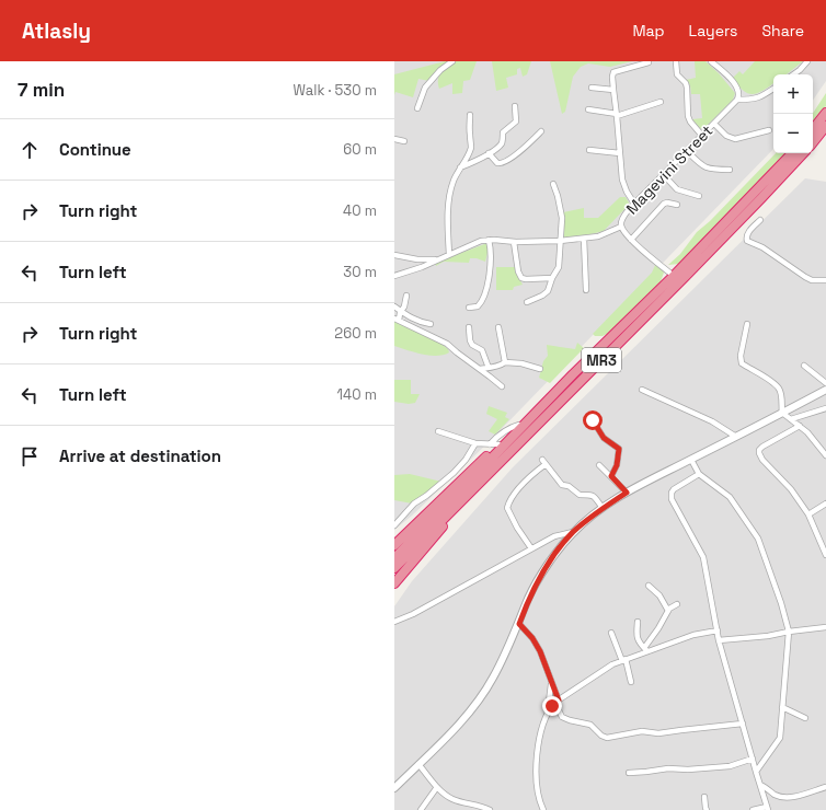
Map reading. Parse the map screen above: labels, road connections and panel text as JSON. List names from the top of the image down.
{
  "streets": {
    "highway": ["MR3"],
    "street": ["Magevini Street"]
  },
  "crossings": [
    ["Magevini Street", "MR3"]
  ],
  "page": {
    "header": "Atlasly",
    "nav": ["Map", "Layers", "Share"],
    "heading": ["7 min", "Walk · 530 m"],
    "map_buttons": ["+", "−"],
    "list": [
      ["Continue", "60 m"],
      ["Turn right", "40 m"],
      ["Turn left", "30 m"],
      ["Turn right", "260 m"],
      ["Turn left", "140 m"],
      "Arrive at destination"
    ]
  }
}
